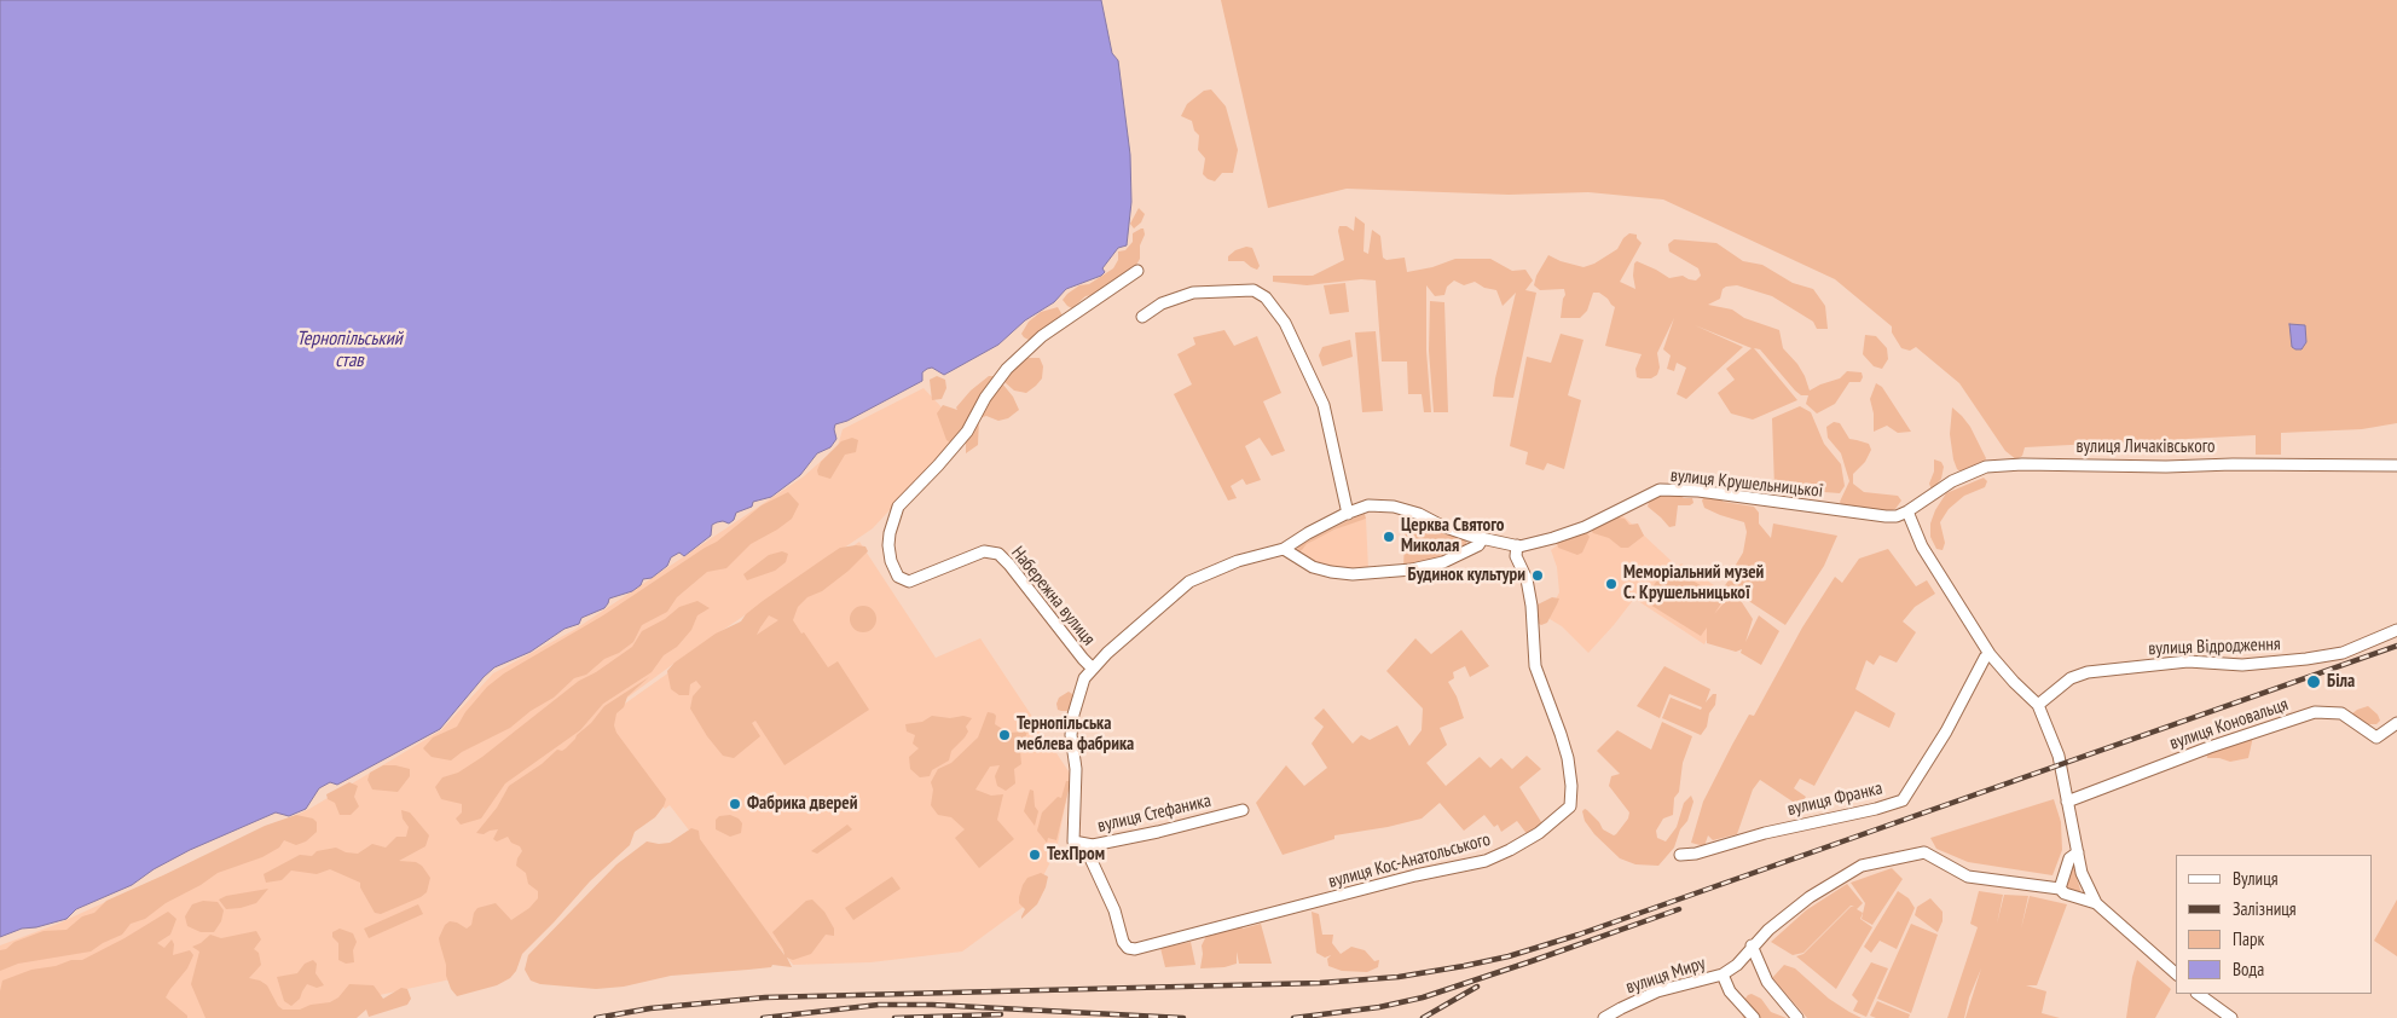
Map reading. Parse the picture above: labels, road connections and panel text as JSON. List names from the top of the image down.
{
  "streets": {
    "street": [
      "вулиця Личаківського",
      "вулиця Крушельницької",
      "Набережна вулиця",
      "вулиця Відродження",
      "вулиця Коновальця",
      "вулиця Франка",
      "вулиця Стефаника",
      "вулиця Кос-Анатольського",
      "вулиця Миру"
    ]
  },
  "crossings": [
    ["вулиця Личаківського", "вулиця Крушельницької"],
    ["вулиця Крушельницької", "Набережна вулиця"],
    ["вулиця Крушельницької", "вулиця Стефаника"],
    ["вулиця Крушельницької", "вулиця Кос-Анатольського"],
    ["вулиця Стефаника", "вулиця Кос-Анатольського"]
  ],
  "water": ["Тернопільський став"],
  "places": [
    "Церква Святого Миколая",
    "Будинок культури",
    "Меморіальний музей С. Крушельницької",
    "Біла",
    "Тернопільська меблева фабрика",
    "Фабрика дверей",
    "ТехПром"
  ],
  "legend": [
    "Вулиця",
    "Залізниця",
    "Парк",
    "Вода"
  ]
}
